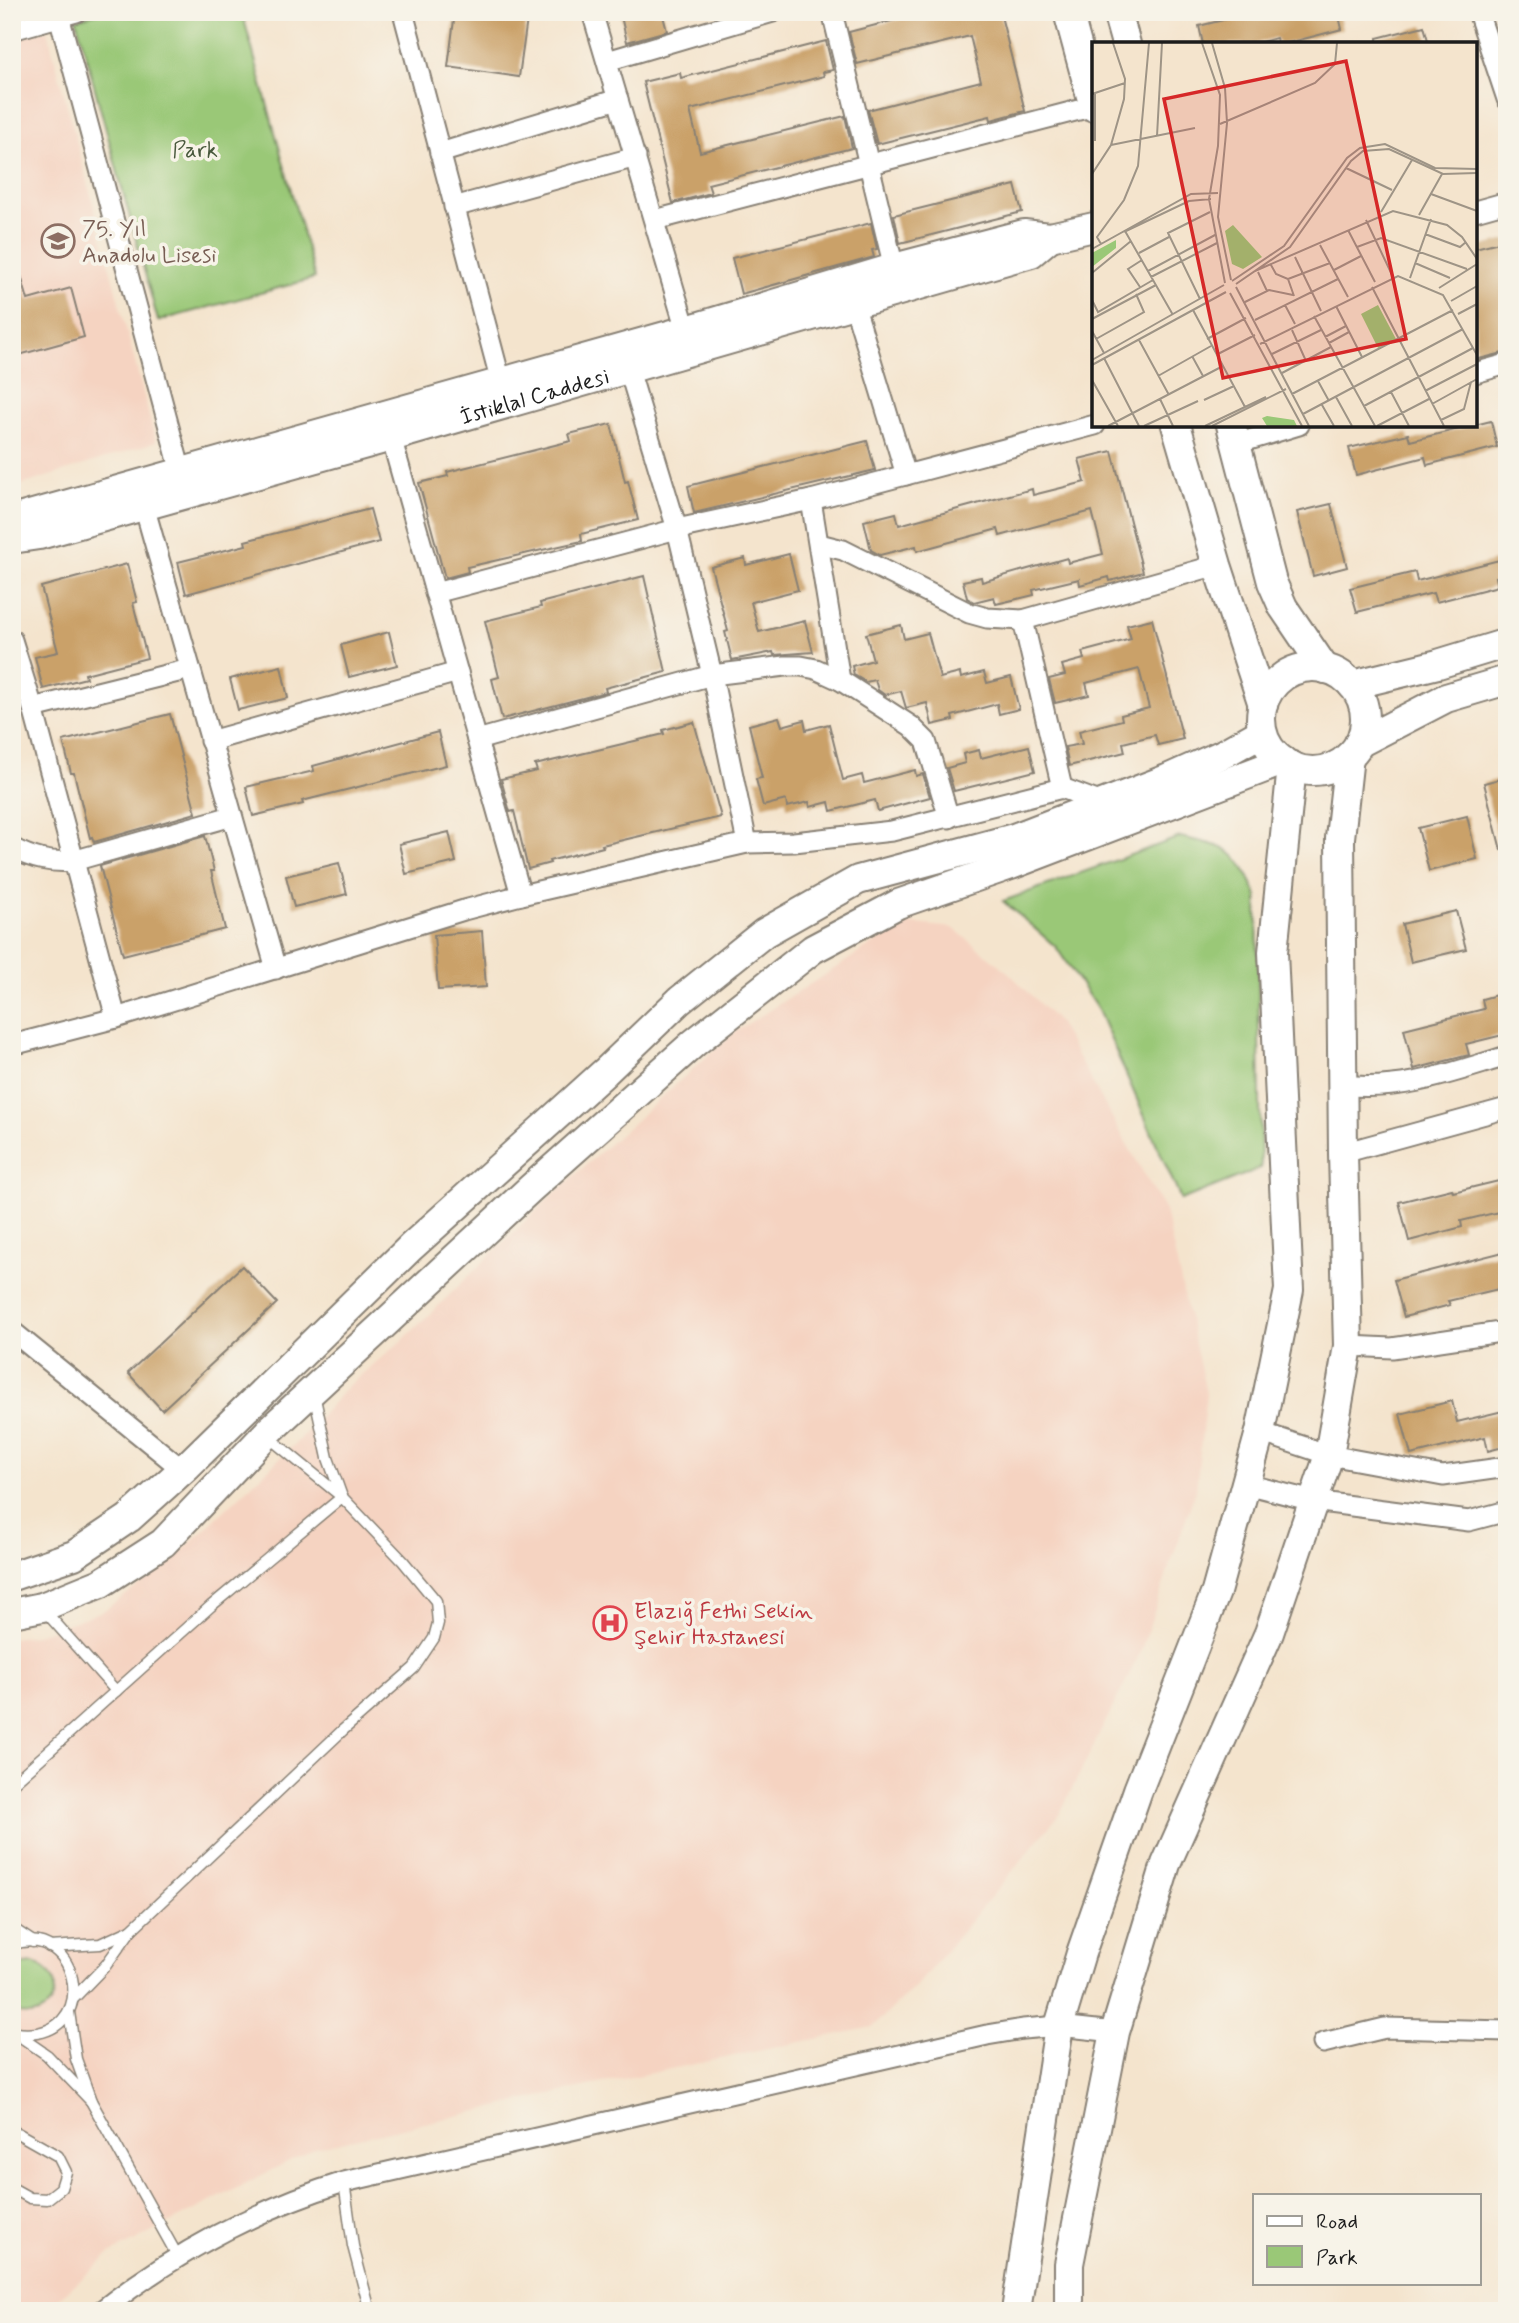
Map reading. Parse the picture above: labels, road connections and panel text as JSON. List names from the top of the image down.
{
  "streets": {
    "street": ["İstiklal Caddesi"]
  },
  "parks": ["Park"],
  "places": {
    "school or university": ["75. Yıl Anadolu Lisesi"],
    "hospital": ["Elazığ Fethi Sekin Şehir Hastanesi"]
  },
  "legend": ["Road", "Park"]
}
